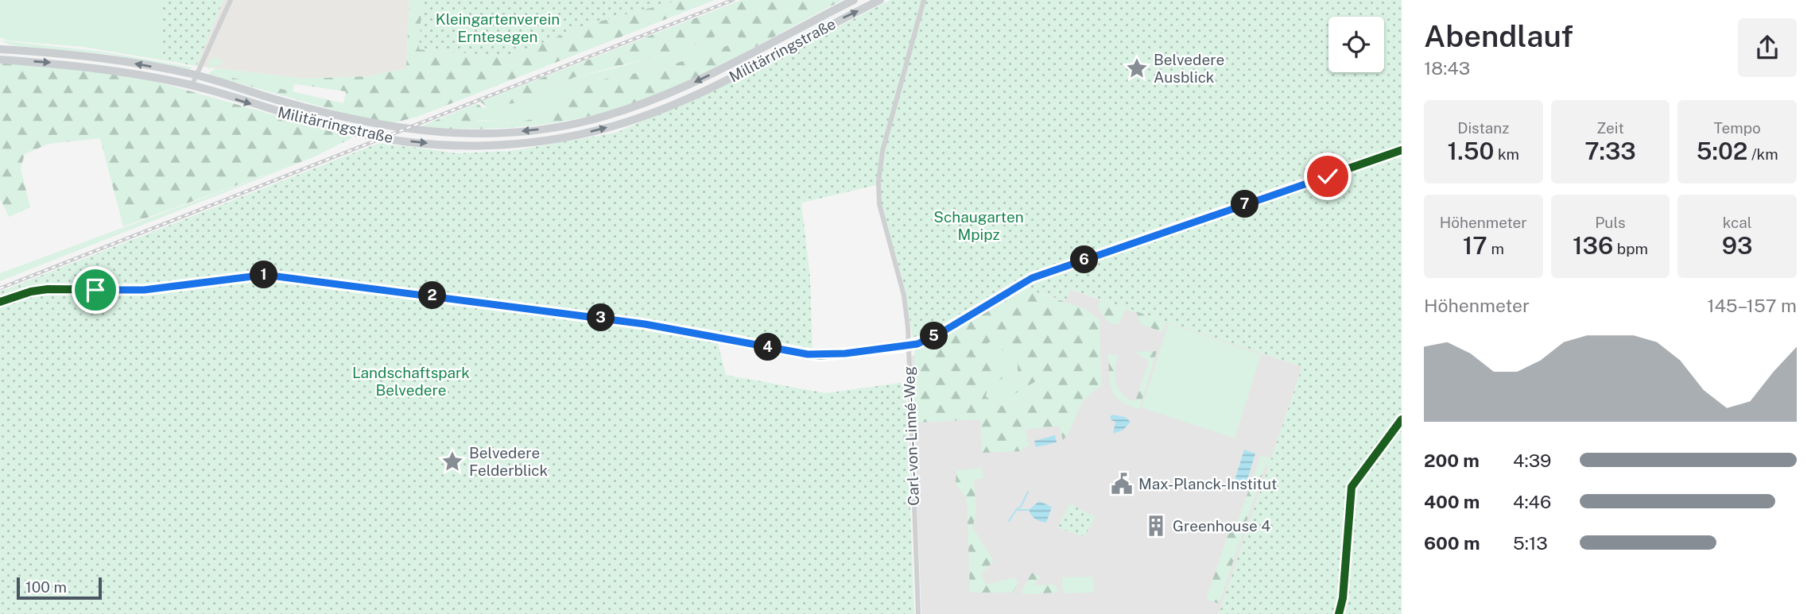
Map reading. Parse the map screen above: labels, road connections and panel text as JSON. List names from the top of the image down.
{
  "streets": {
    "main road": ["Militärringstraße"],
    "street": ["Carl-von-Linné-Weg"]
  },
  "parks": ["Kleingartenverein Erntesegen", "Schaugarten Mpipz", "Landschaftspark Belvedere"],
  "places": {
    "place": ["Belvedere Ausblick", "Belvedere Felderblick"],
    "public building": ["Max-Planck-Institut"],
    "building": ["Greenhouse 4"]
  },
  "scale_bar": "100 m",
  "page": {
    "heading": ["Abendlauf", "18:43"],
    "stats": [
      ["Distanz", "1.50 km"],
      ["Zeit", "7:33"],
      ["Tempo", "5:02 /km"],
      ["Höhenmeter", "17 m"],
      ["Puls", "136 bpm"],
      ["kcal", "93"]
    ],
    "pins": [
      "7",
      "6",
      "1",
      "2",
      "3",
      "5",
      "4"
    ],
    "chart": ["Höhenmeter", "145–157 m"],
    "list": [
      {
        "name": "200 m",
        "note": "4:39"
      },
      {
        "name": "400 m",
        "note": "4:46"
      },
      {
        "name": "600 m",
        "note": "5:13"
      }
    ],
    "scale": "100 m"
  }
}
